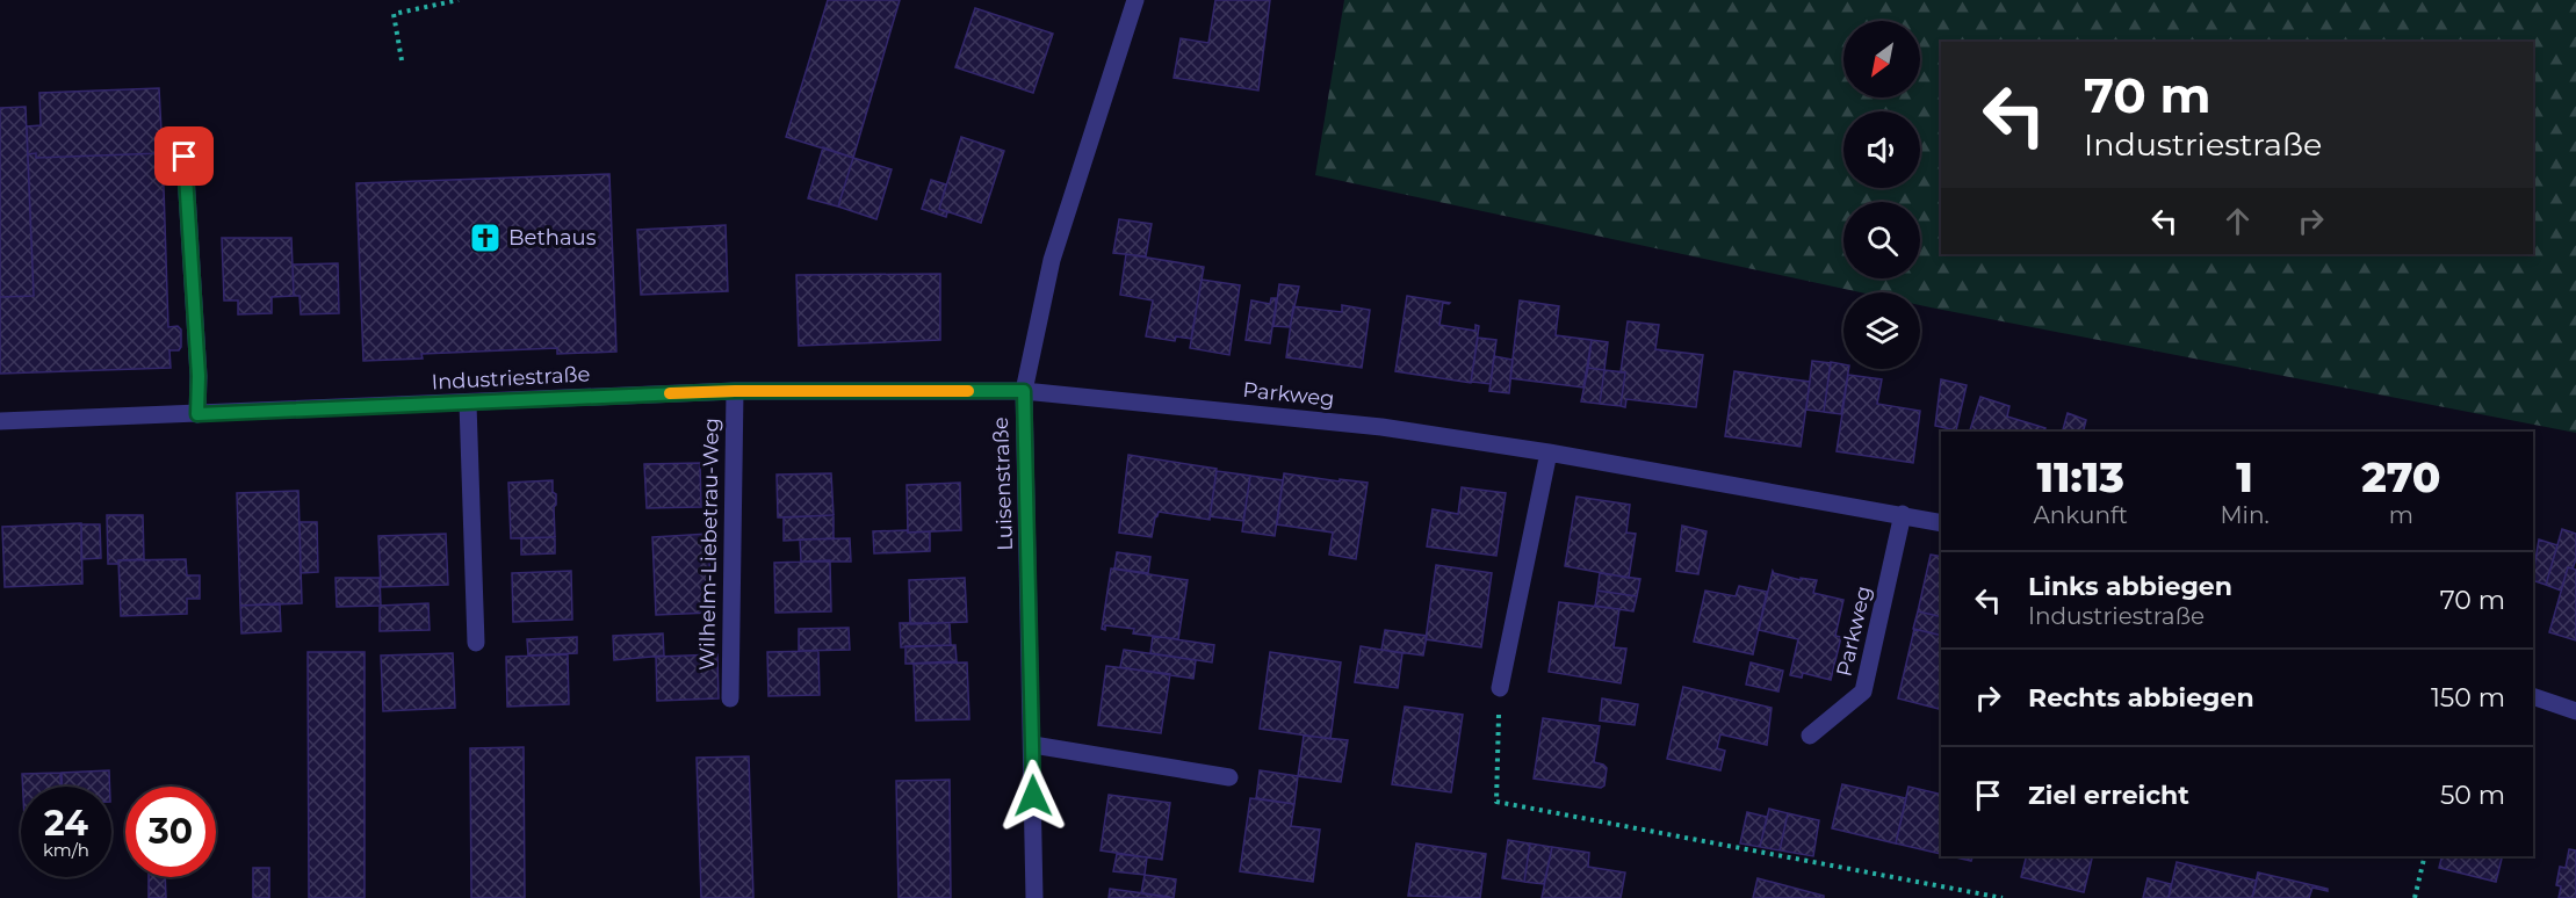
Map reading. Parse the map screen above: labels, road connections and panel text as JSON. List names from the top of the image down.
{
  "streets": {
    "street": [
      "Industriestraße",
      "Parkweg",
      "Luisenstraße",
      "Wilhelm-Liebetrau-Weg"
    ]
  },
  "crossings": [
    ["Industriestraße", "Parkweg"],
    ["Industriestraße", "Luisenstraße"],
    ["Industriestraße", "Wilhelm-Liebetrau-Weg"],
    ["Parkweg", "Luisenstraße"]
  ],
  "places": {
    "church": ["Bethaus"]
  },
  "north": "bottom left",
  "page": {
    "turn": ["70 m", "Industriestraße"],
    "eta": [
      "11:13",
      "Ankunft",
      "1",
      "Min.",
      "270",
      "m"
    ],
    "list": [
      {
        "name": "Links abbiegen",
        "note": "Industriestraße",
        "value": "70 m"
      },
      {
        "name": "Rechts abbiegen",
        "value": "150 m"
      },
      {
        "name": "Ziel erreicht",
        "value": "50 m"
      }
    ],
    "speed": "24 km/h",
    "limit": "30"
  }
}
